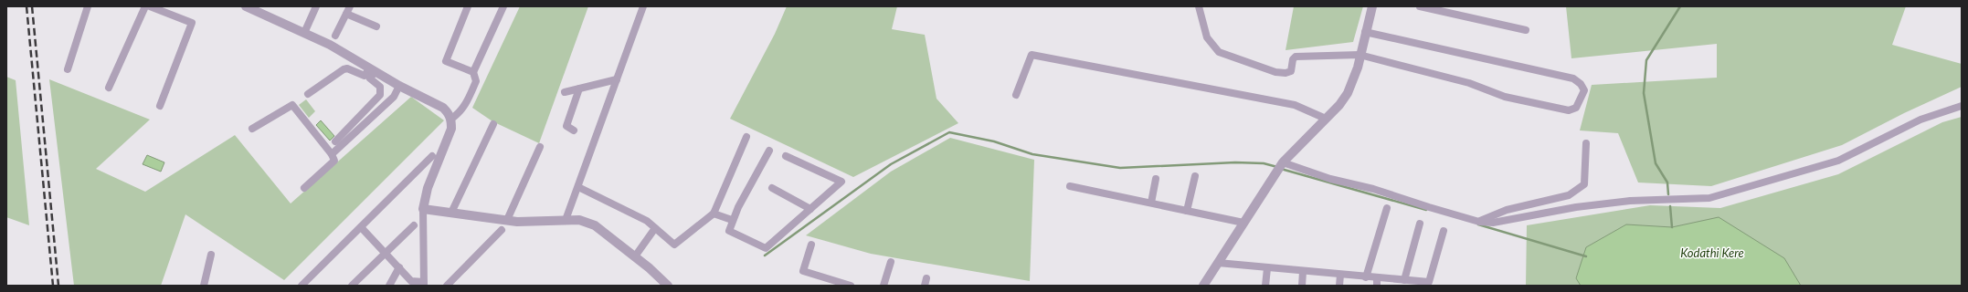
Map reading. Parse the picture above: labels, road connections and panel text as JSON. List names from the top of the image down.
{
  "water": ["Kodathi Kere"]
}
